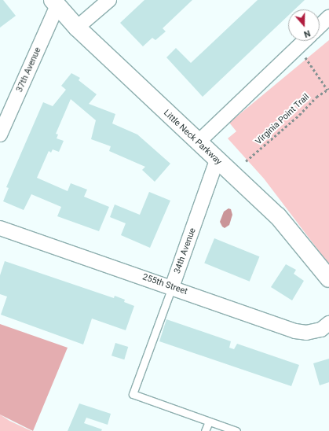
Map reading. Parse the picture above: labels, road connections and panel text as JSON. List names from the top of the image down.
{
  "streets": {
    "street": [
      "37th Avenue",
      "Little Neck Parkway",
      "34th Avenue",
      "255th Street"
    ],
    "path": ["Virginia Point Trail"]
  },
  "crossings": [
    ["37th Avenue", "Little Neck Parkway"],
    ["Little Neck Parkway", "34th Avenue"],
    ["34th Avenue", "255th Street"]
  ],
  "north": "bottom"
}
